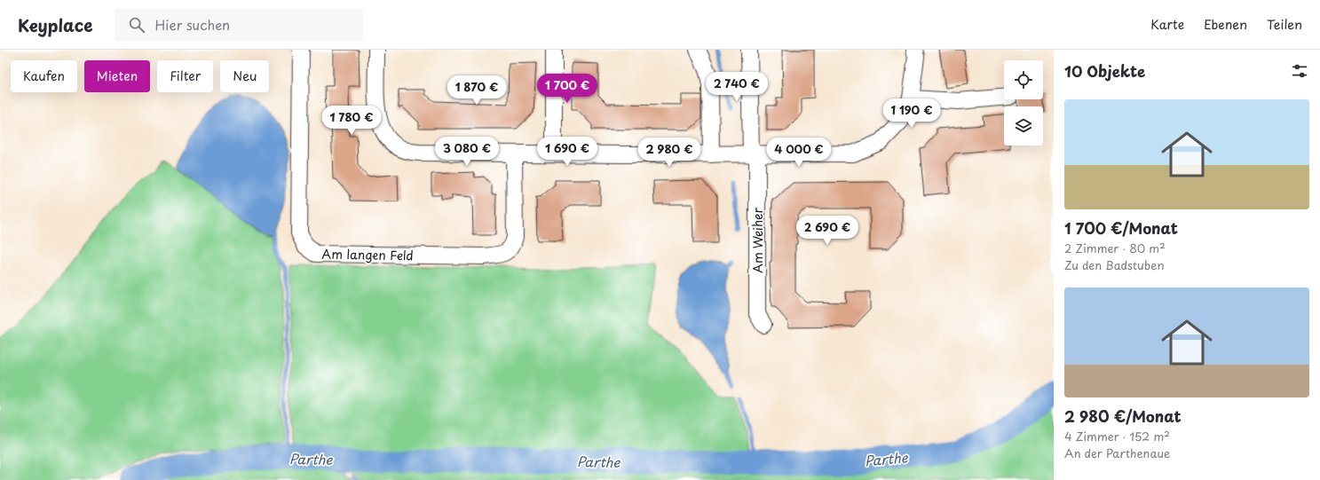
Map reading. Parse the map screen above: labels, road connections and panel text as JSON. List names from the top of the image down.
{
  "streets": {
    "street": ["Am Weiher", "Am langen Feld"]
  },
  "water": ["Parthe"],
  "page": {
    "header": "Keyplace",
    "search": "Hier suchen",
    "nav": ["Karte", "Ebenen", "Teilen"],
    "heading": "10 Objekte",
    "chip": [
      "Kaufen",
      "Mieten",
      "Filter",
      "Neu"
    ],
    "price": [
      "2 740 €",
      "1 700 €",
      "1 870 €",
      "1 190 €",
      "1 780 €",
      "3 080 €",
      "1 690 €",
      "2 980 €",
      "4 000 €",
      "2 690 €"
    ],
    "list": [
      {
        "name": "1 700 €/Monat",
        "note": "2 Zimmer · 80 m² · Zu den Badstuben"
      },
      {
        "name": "2 980 €/Monat",
        "note": "4 Zimmer · 152 m² · An der Parthenaue"
      }
    ]
  }
}
